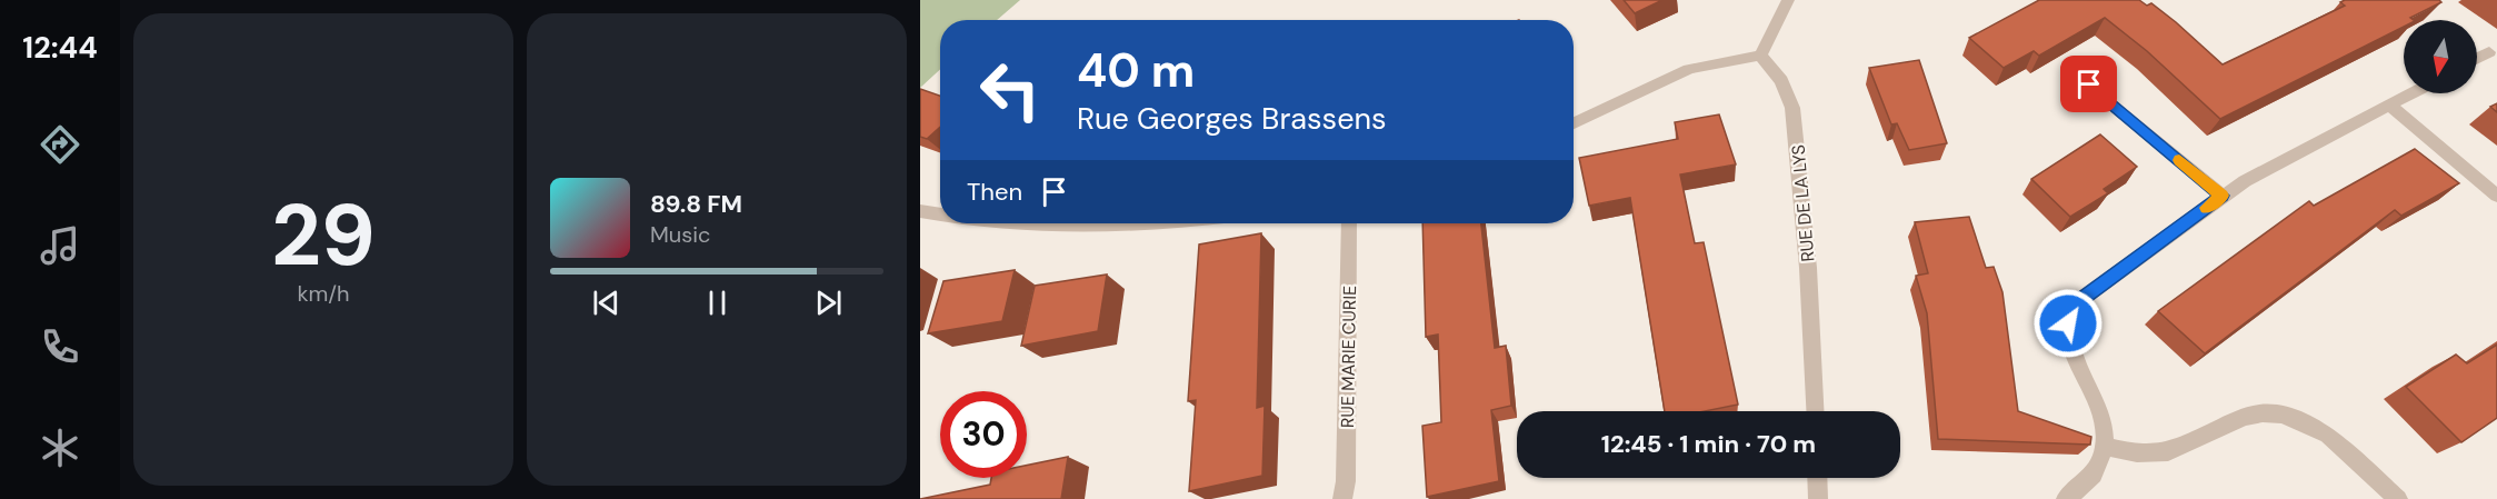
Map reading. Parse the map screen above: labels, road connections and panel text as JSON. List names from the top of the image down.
{
  "streets": {
    "street": ["RUE DE LA LYS", "RUE MARIE CURIE"]
  },
  "north": "bottom",
  "page": {
    "tabs": "12:44",
    "tile": ["29", "km/h"],
    "turn": ["40 m", "Rue Georges Brassens"],
    "then": "Then",
    "song": ["89.8 FM", "Music"],
    "limit": "30",
    "trip": "12:45 · 1 min · 70 m"
  }
}
